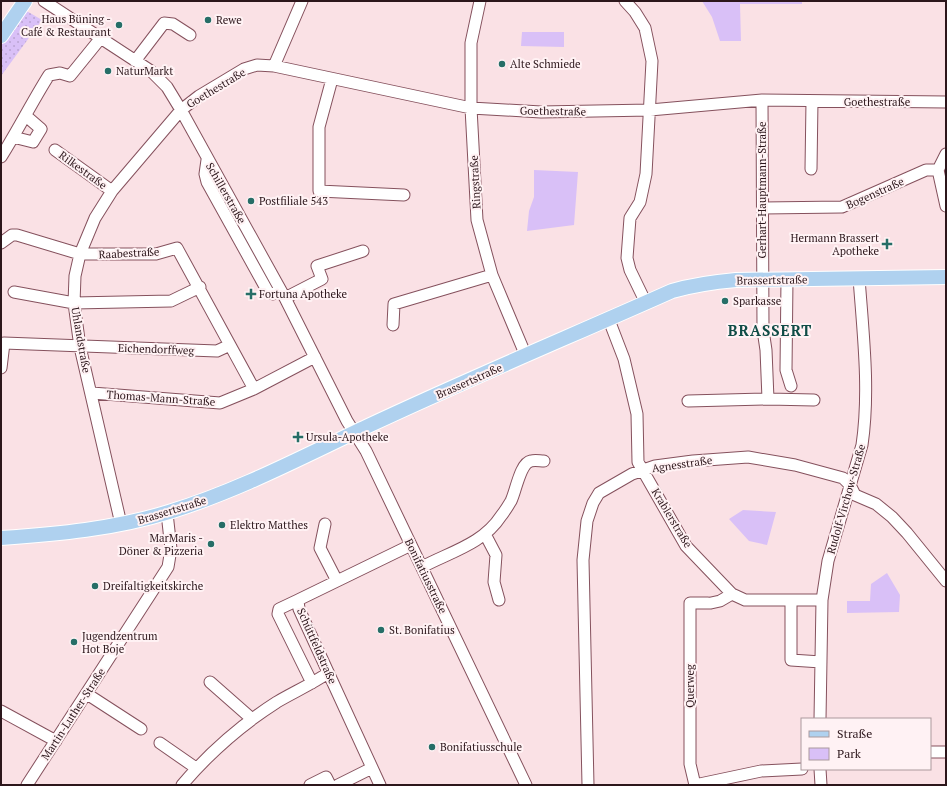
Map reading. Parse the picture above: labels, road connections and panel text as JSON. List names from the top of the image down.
{
  "streets": {
    "main road": ["Brassertstraße"],
    "street": [
      "Goethestraße",
      "Rilkestraße",
      "Ringstraße",
      "Gerhart-Hauptmann-Straße",
      "Schillerstraße",
      "Bogenstraße",
      "Raabestraße",
      "Uhlandstraße",
      "Eichendorffweg",
      "Thomas-Mann-Straße",
      "Agnesstraße",
      "Rudolf-Virchow-Straße",
      "Krablerstraße",
      "Bonifatiusstraße",
      "Schüttfeldstraße",
      "Querweg",
      "Martin-Luther-Straße"
    ]
  },
  "crossings": [
    ["Goethestraße", "Ringstraße"],
    ["Goethestraße", "Gerhart-Hauptmann-Straße"],
    ["Goethestraße", "Schillerstraße"],
    ["Goethestraße", "Uhlandstraße"],
    ["Rilkestraße", "Uhlandstraße"],
    ["Ringstraße", "Brassertstraße"],
    ["Gerhart-Hauptmann-Straße", "Bogenstraße"],
    ["Gerhart-Hauptmann-Straße", "Brassertstraße"],
    ["Schillerstraße", "Brassertstraße"],
    ["Schillerstraße", "Uhlandstraße"],
    ["Schillerstraße", "Thomas-Mann-Straße"],
    ["Schillerstraße", "Bonifatiusstraße"],
    ["Raabestraße", "Uhlandstraße"],
    ["Brassertstraße", "Uhlandstraße"],
    ["Brassertstraße", "Rudolf-Virchow-Straße"],
    ["Brassertstraße", "Krablerstraße"],
    ["Brassertstraße", "Bonifatiusstraße"],
    ["Brassertstraße", "Martin-Luther-Straße"],
    ["Uhlandstraße", "Eichendorffweg"],
    ["Uhlandstraße", "Thomas-Mann-Straße"],
    ["Agnesstraße", "Rudolf-Virchow-Straße"],
    ["Agnesstraße", "Krablerstraße"],
    ["Rudolf-Virchow-Straße", "Krablerstraße"],
    ["Krablerstraße", "Querweg"],
    ["Bonifatiusstraße", "Schüttfeldstraße"]
  ],
  "districts": ["BRASSERT"],
  "places": {
    "other": [
      "Rewe",
      "Haus Büning - Café & Restaurant",
      "Alte Schmiede",
      "NaturMarkt",
      "Postfiliale 543",
      "Sparkasse",
      "Elektro Matthes",
      "MarMaris - Döner & Pizzeria",
      "Dreifaltigkeitskirche",
      "St. Bonifatius",
      "Jugendzentrum Hot Boje",
      "Bonifatiusschule"
    ],
    "health": ["Hermann Brassert Apotheke", "Fortuna Apotheke", "Ursula-Apotheke"]
  },
  "legend": ["Straße", "Park"]
}
